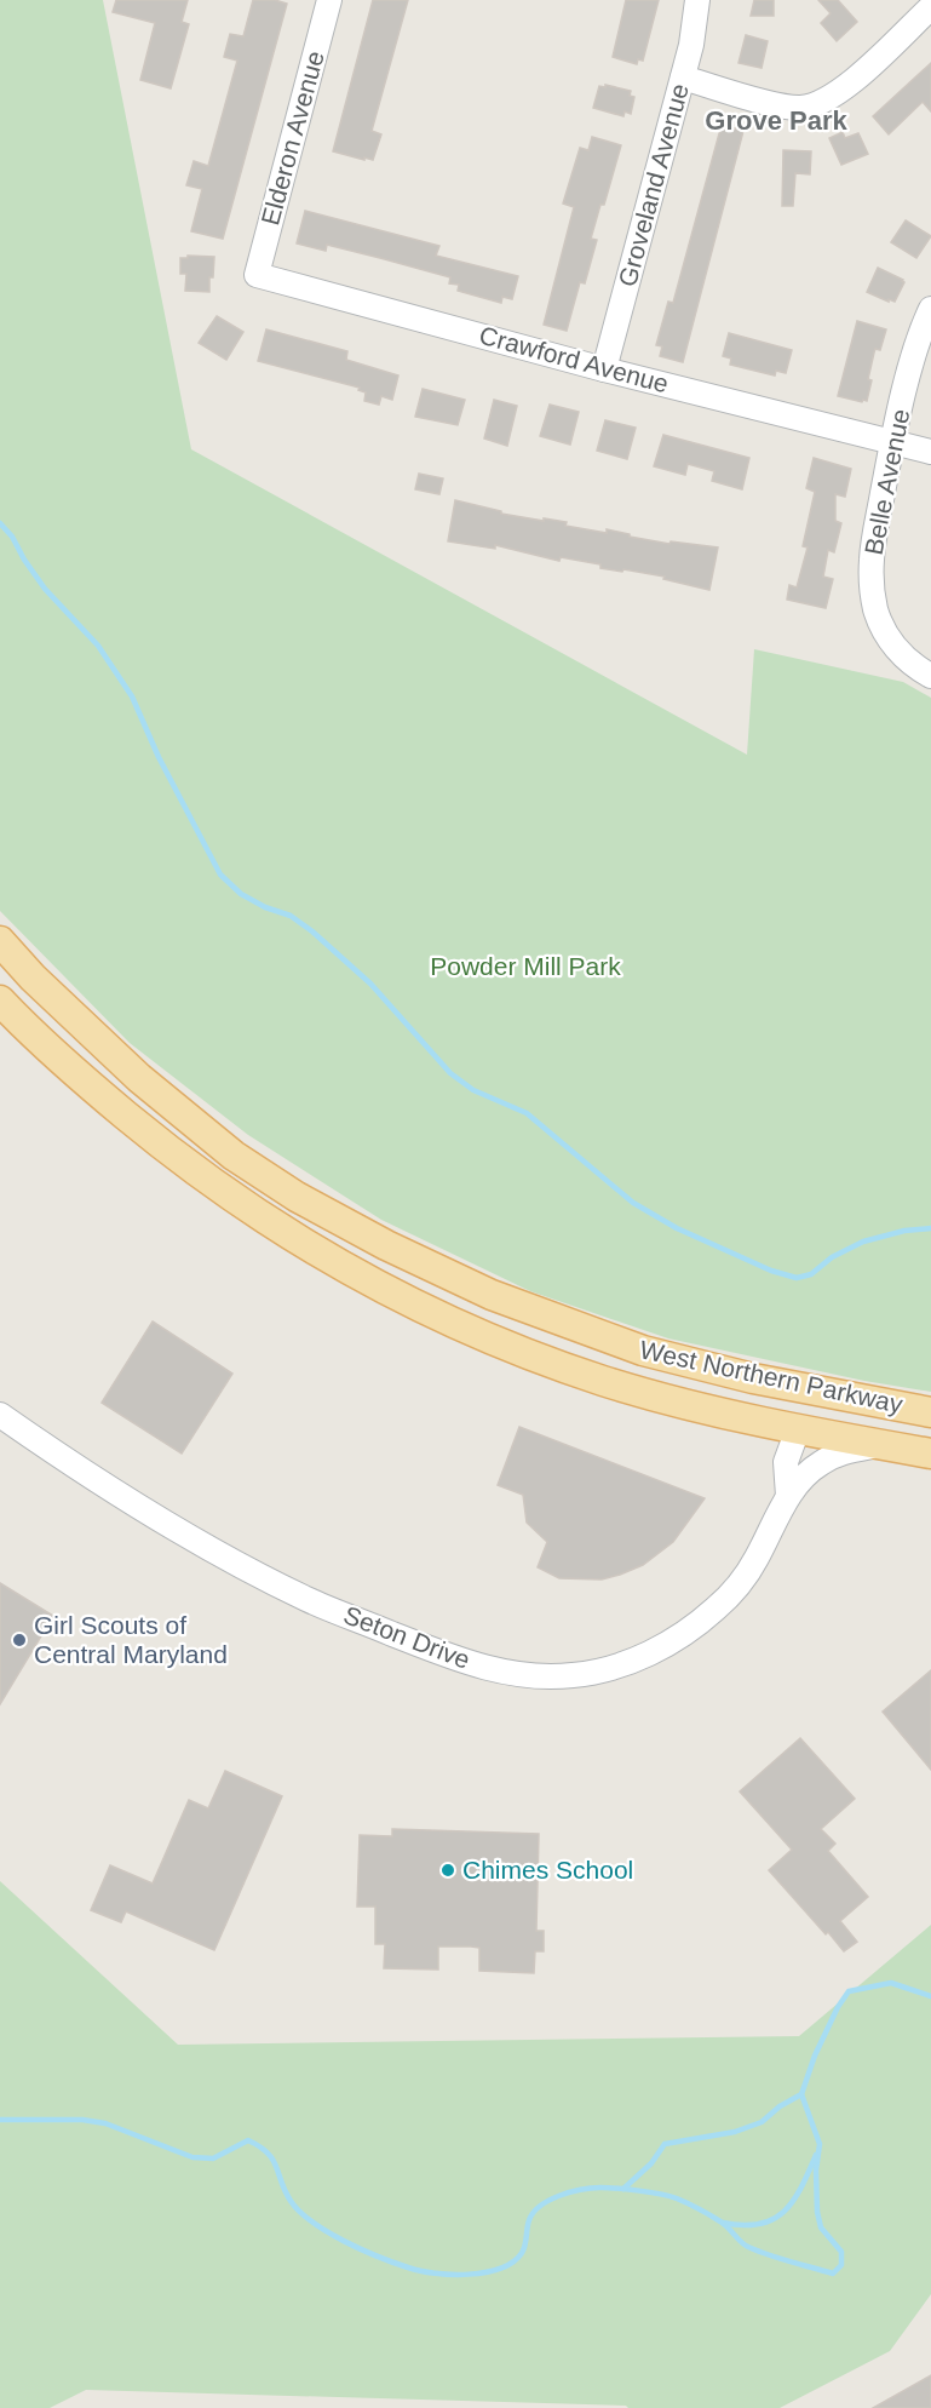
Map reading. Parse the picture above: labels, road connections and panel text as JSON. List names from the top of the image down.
{
  "streets": {
    "main road": ["West Northern Parkway"],
    "street": [
      "Elderon Avenue",
      "Groveland Avenue",
      "Crawford Avenue",
      "Belle Avenue",
      "Seton Drive"
    ]
  },
  "crossings": [
    ["Elderon Avenue", "Crawford Avenue"],
    ["Groveland Avenue", "Crawford Avenue"],
    ["Crawford Avenue", "Belle Avenue"],
    ["West Northern Parkway", "Seton Drive"]
  ],
  "districts": ["Grove Park"],
  "parks": ["Powder Mill Park"],
  "places": ["Girl Scouts of Central Maryland", "Chimes School"]
}
